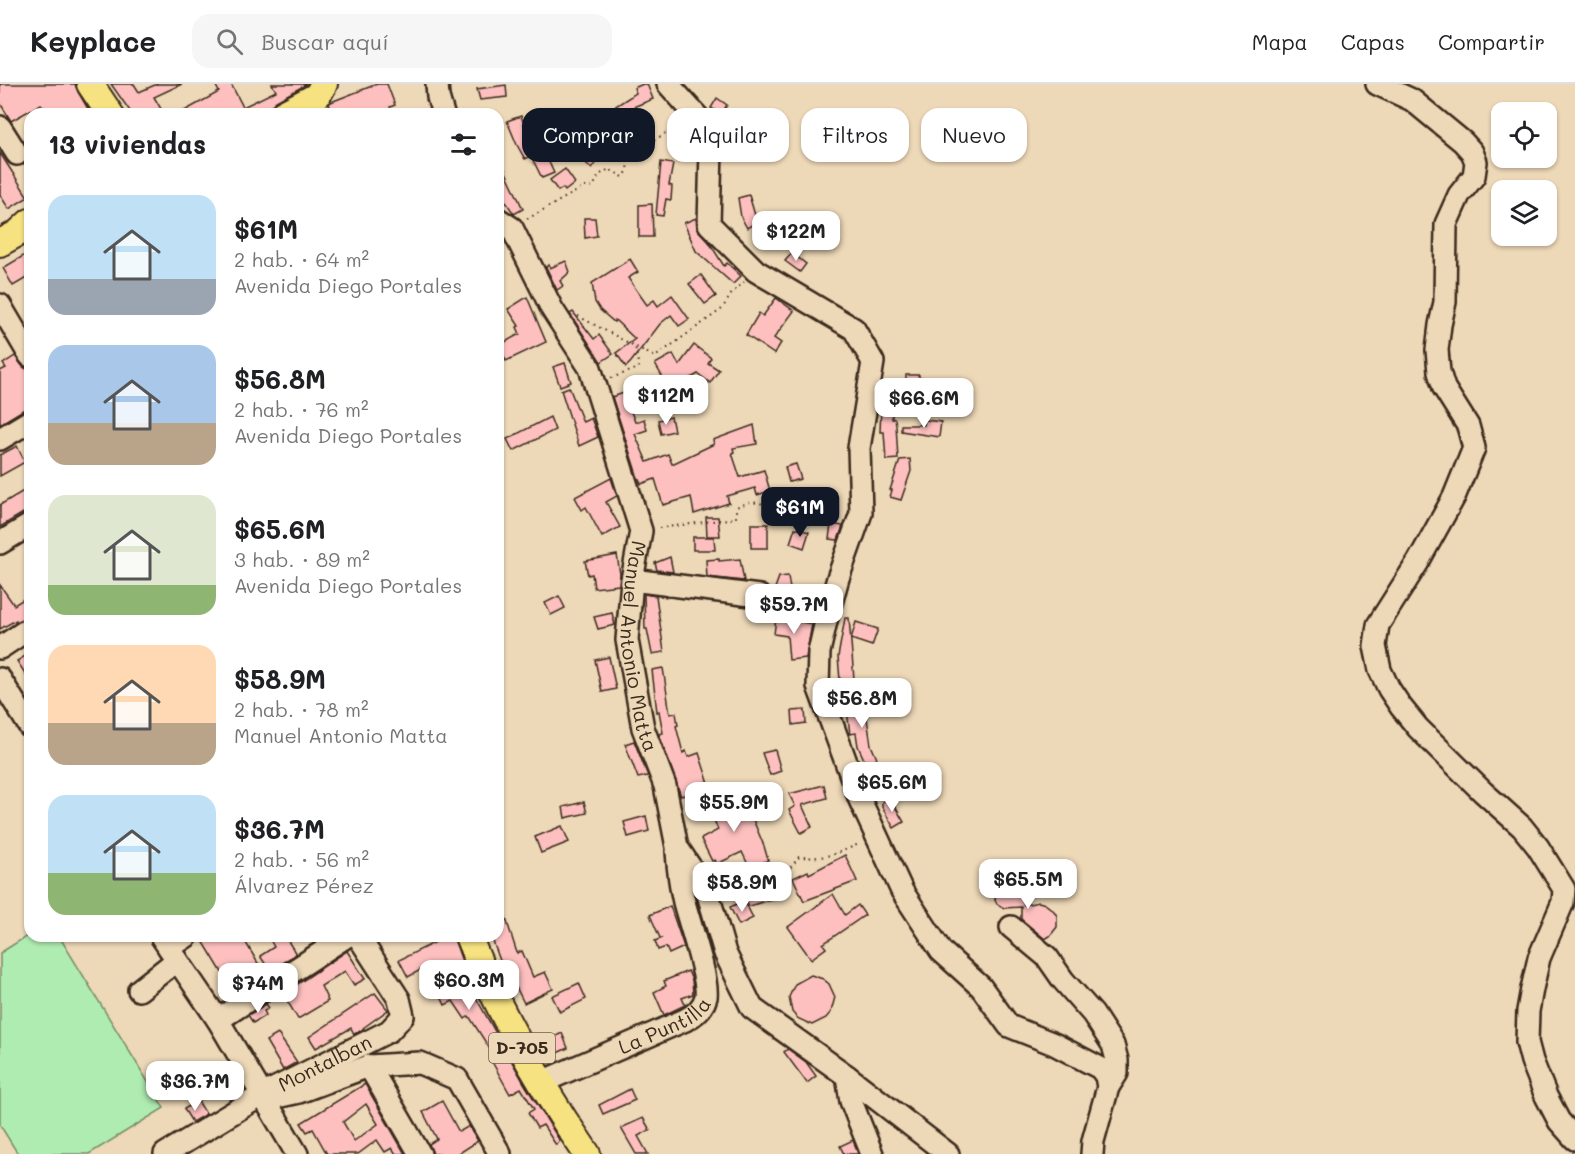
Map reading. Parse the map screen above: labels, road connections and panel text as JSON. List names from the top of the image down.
{
  "streets": {
    "main road": ["D-705"],
    "street": ["Manuel Antonio Matta", "La Puntilla", "Montalban"]
  },
  "crossings": [
    ["Manuel Antonio Matta", "La Puntilla"],
    ["La Puntilla", "D-705"]
  ],
  "page": {
    "header": "Keyplace",
    "search": "Buscar aquí",
    "nav": ["Mapa", "Capas", "Compartir"],
    "chip": [
      "Comprar",
      "Alquilar",
      "Filtros",
      "Nuevo"
    ],
    "heading": "13 viviendas",
    "list": [
      {
        "name": "$61M",
        "note": "2 hab. · 64 m² · Avenida Diego Portales"
      },
      {
        "name": "$56.8M",
        "note": "2 hab. · 76 m² · Avenida Diego Portales"
      },
      {
        "name": "$65.6M",
        "note": "3 hab. · 89 m² · Avenida Diego Portales"
      },
      {
        "name": "$58.9M",
        "note": "2 hab. · 78 m² · Manuel Antonio Matta"
      },
      {
        "name": "$36.7M",
        "note": "2 hab. · 56 m² · Álvarez Pérez"
      }
    ],
    "price": [
      "$122M",
      "$112M",
      "$66.6M",
      "$61M",
      "$59.7M",
      "$56.8M",
      "$65.6M",
      "$55.9M",
      "$65.5M",
      "$58.9M",
      "$60.3M",
      "$74M",
      "$36.7M"
    ]
  }
}
